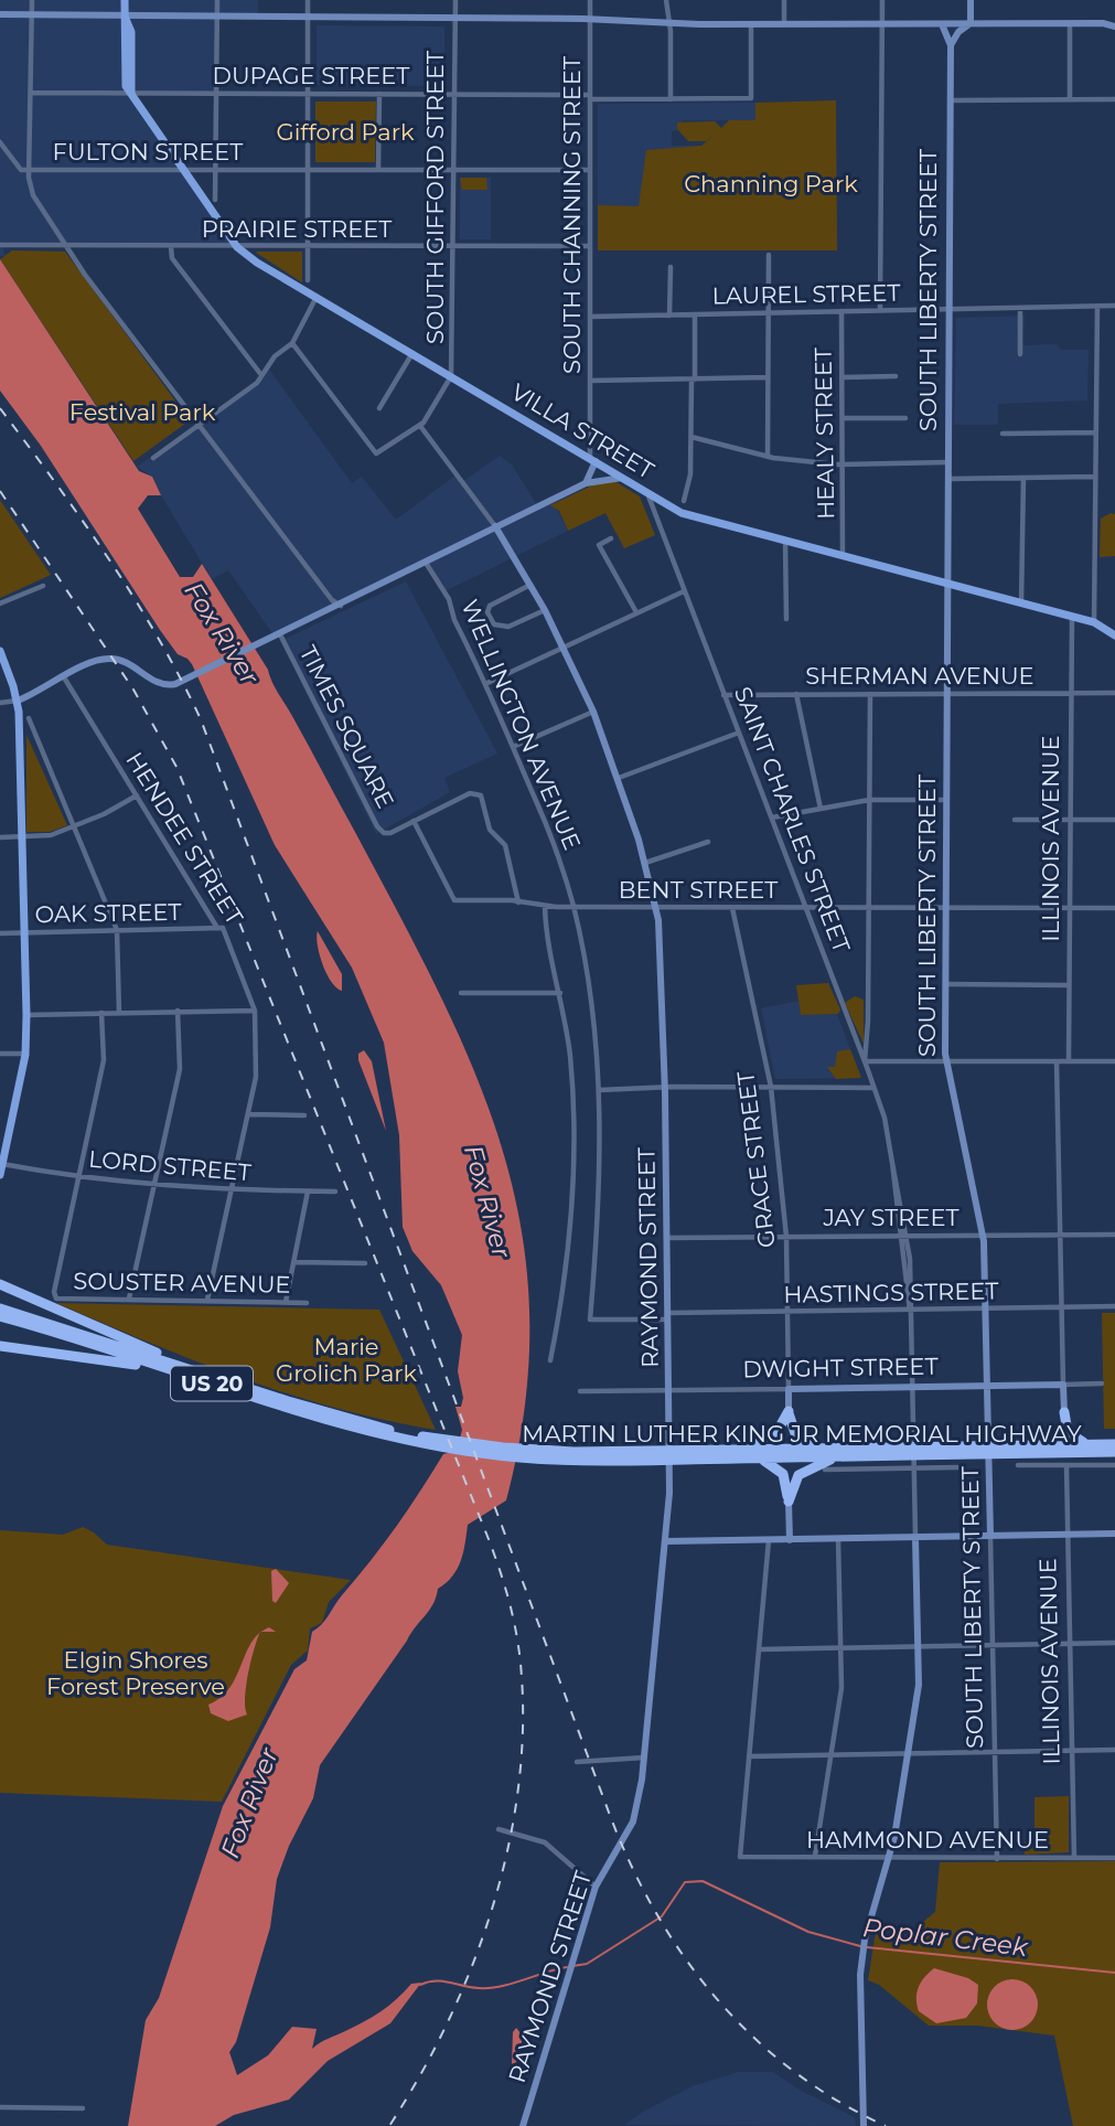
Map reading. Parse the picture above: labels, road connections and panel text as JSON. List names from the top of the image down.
{
  "streets": {
    "highway": ["US 20", "MARTIN LUTHER KING JR MEMORIAL HIGHWAY"],
    "main road": ["VILLA STREET"],
    "street": [
      "DUPAGE STREET",
      "FULTON STREET",
      "SOUTH GIFFORD STREET",
      "SOUTH CHANNING STREET",
      "PRAIRIE STREET",
      "SOUTH LIBERTY STREET",
      "LAUREL STREET",
      "HEALY STREET",
      "SHERMAN AVENUE",
      "WELLINGTON AVENUE",
      "TIMES SQUARE",
      "SAINT CHARLES STREET",
      "HENDEE STREET",
      "ILLINOIS AVENUE",
      "BENT STREET",
      "OAK STREET",
      "GRACE STREET",
      "LORD STREET",
      "JAY STREET",
      "RAYMOND STREET",
      "SOUSTER AVENUE",
      "HASTINGS STREET",
      "DWIGHT STREET",
      "HAMMOND AVENUE"
    ]
  },
  "crossings": [
    ["DUPAGE STREET", "SOUTH GIFFORD STREET"],
    ["DUPAGE STREET", "SOUTH CHANNING STREET"],
    ["DUPAGE STREET", "VILLA STREET"],
    ["FULTON STREET", "SOUTH GIFFORD STREET"],
    ["FULTON STREET", "SOUTH CHANNING STREET"],
    ["FULTON STREET", "VILLA STREET"],
    ["SOUTH GIFFORD STREET", "PRAIRIE STREET"],
    ["SOUTH GIFFORD STREET", "VILLA STREET"],
    ["SOUTH CHANNING STREET", "PRAIRIE STREET"],
    ["SOUTH CHANNING STREET", "LAUREL STREET"],
    ["SOUTH CHANNING STREET", "VILLA STREET"],
    ["PRAIRIE STREET", "VILLA STREET"],
    ["SOUTH LIBERTY STREET", "LAUREL STREET"],
    ["SOUTH LIBERTY STREET", "VILLA STREET"],
    ["SOUTH LIBERTY STREET", "SHERMAN AVENUE"],
    ["SOUTH LIBERTY STREET", "BENT STREET"],
    ["SOUTH LIBERTY STREET", "JAY STREET"],
    ["SOUTH LIBERTY STREET", "HASTINGS STREET"],
    ["SOUTH LIBERTY STREET", "DWIGHT STREET"],
    ["SOUTH LIBERTY STREET", "HAMMOND AVENUE"],
    ["LAUREL STREET", "HEALY STREET"],
    ["VILLA STREET", "HEALY STREET"],
    ["VILLA STREET", "SAINT CHARLES STREET"],
    ["VILLA STREET", "ILLINOIS AVENUE"],
    ["SHERMAN AVENUE", "SAINT CHARLES STREET"],
    ["SHERMAN AVENUE", "ILLINOIS AVENUE"],
    ["WELLINGTON AVENUE", "BENT STREET"],
    ["WELLINGTON AVENUE", "HASTINGS STREET"],
    ["TIMES SQUARE", "BENT STREET"],
    ["SAINT CHARLES STREET", "BENT STREET"],
    ["SAINT CHARLES STREET", "JAY STREET"],
    ["SAINT CHARLES STREET", "HASTINGS STREET"],
    ["SAINT CHARLES STREET", "DWIGHT STREET"],
    ["SAINT CHARLES STREET", "HAMMOND AVENUE"],
    ["HENDEE STREET", "OAK STREET"],
    ["HENDEE STREET", "LORD STREET"],
    ["HENDEE STREET", "SOUSTER AVENUE"],
    ["ILLINOIS AVENUE", "BENT STREET"],
    ["ILLINOIS AVENUE", "HAMMOND AVENUE"],
    ["BENT STREET", "GRACE STREET"],
    ["BENT STREET", "RAYMOND STREET"],
    ["GRACE STREET", "JAY STREET"],
    ["GRACE STREET", "HASTINGS STREET"],
    ["GRACE STREET", "DWIGHT STREET"],
    ["LORD STREET", "SOUSTER AVENUE"],
    ["JAY STREET", "RAYMOND STREET"],
    ["RAYMOND STREET", "HASTINGS STREET"],
    ["RAYMOND STREET", "DWIGHT STREET"]
  ],
  "water": ["Fox River", "Poplar Creek"],
  "parks": [
    "Gifford Park",
    "Channing Park",
    "Festival Park",
    "Marie Grolich Park",
    "Elgin Shores Forest Preserve"
  ]
}
